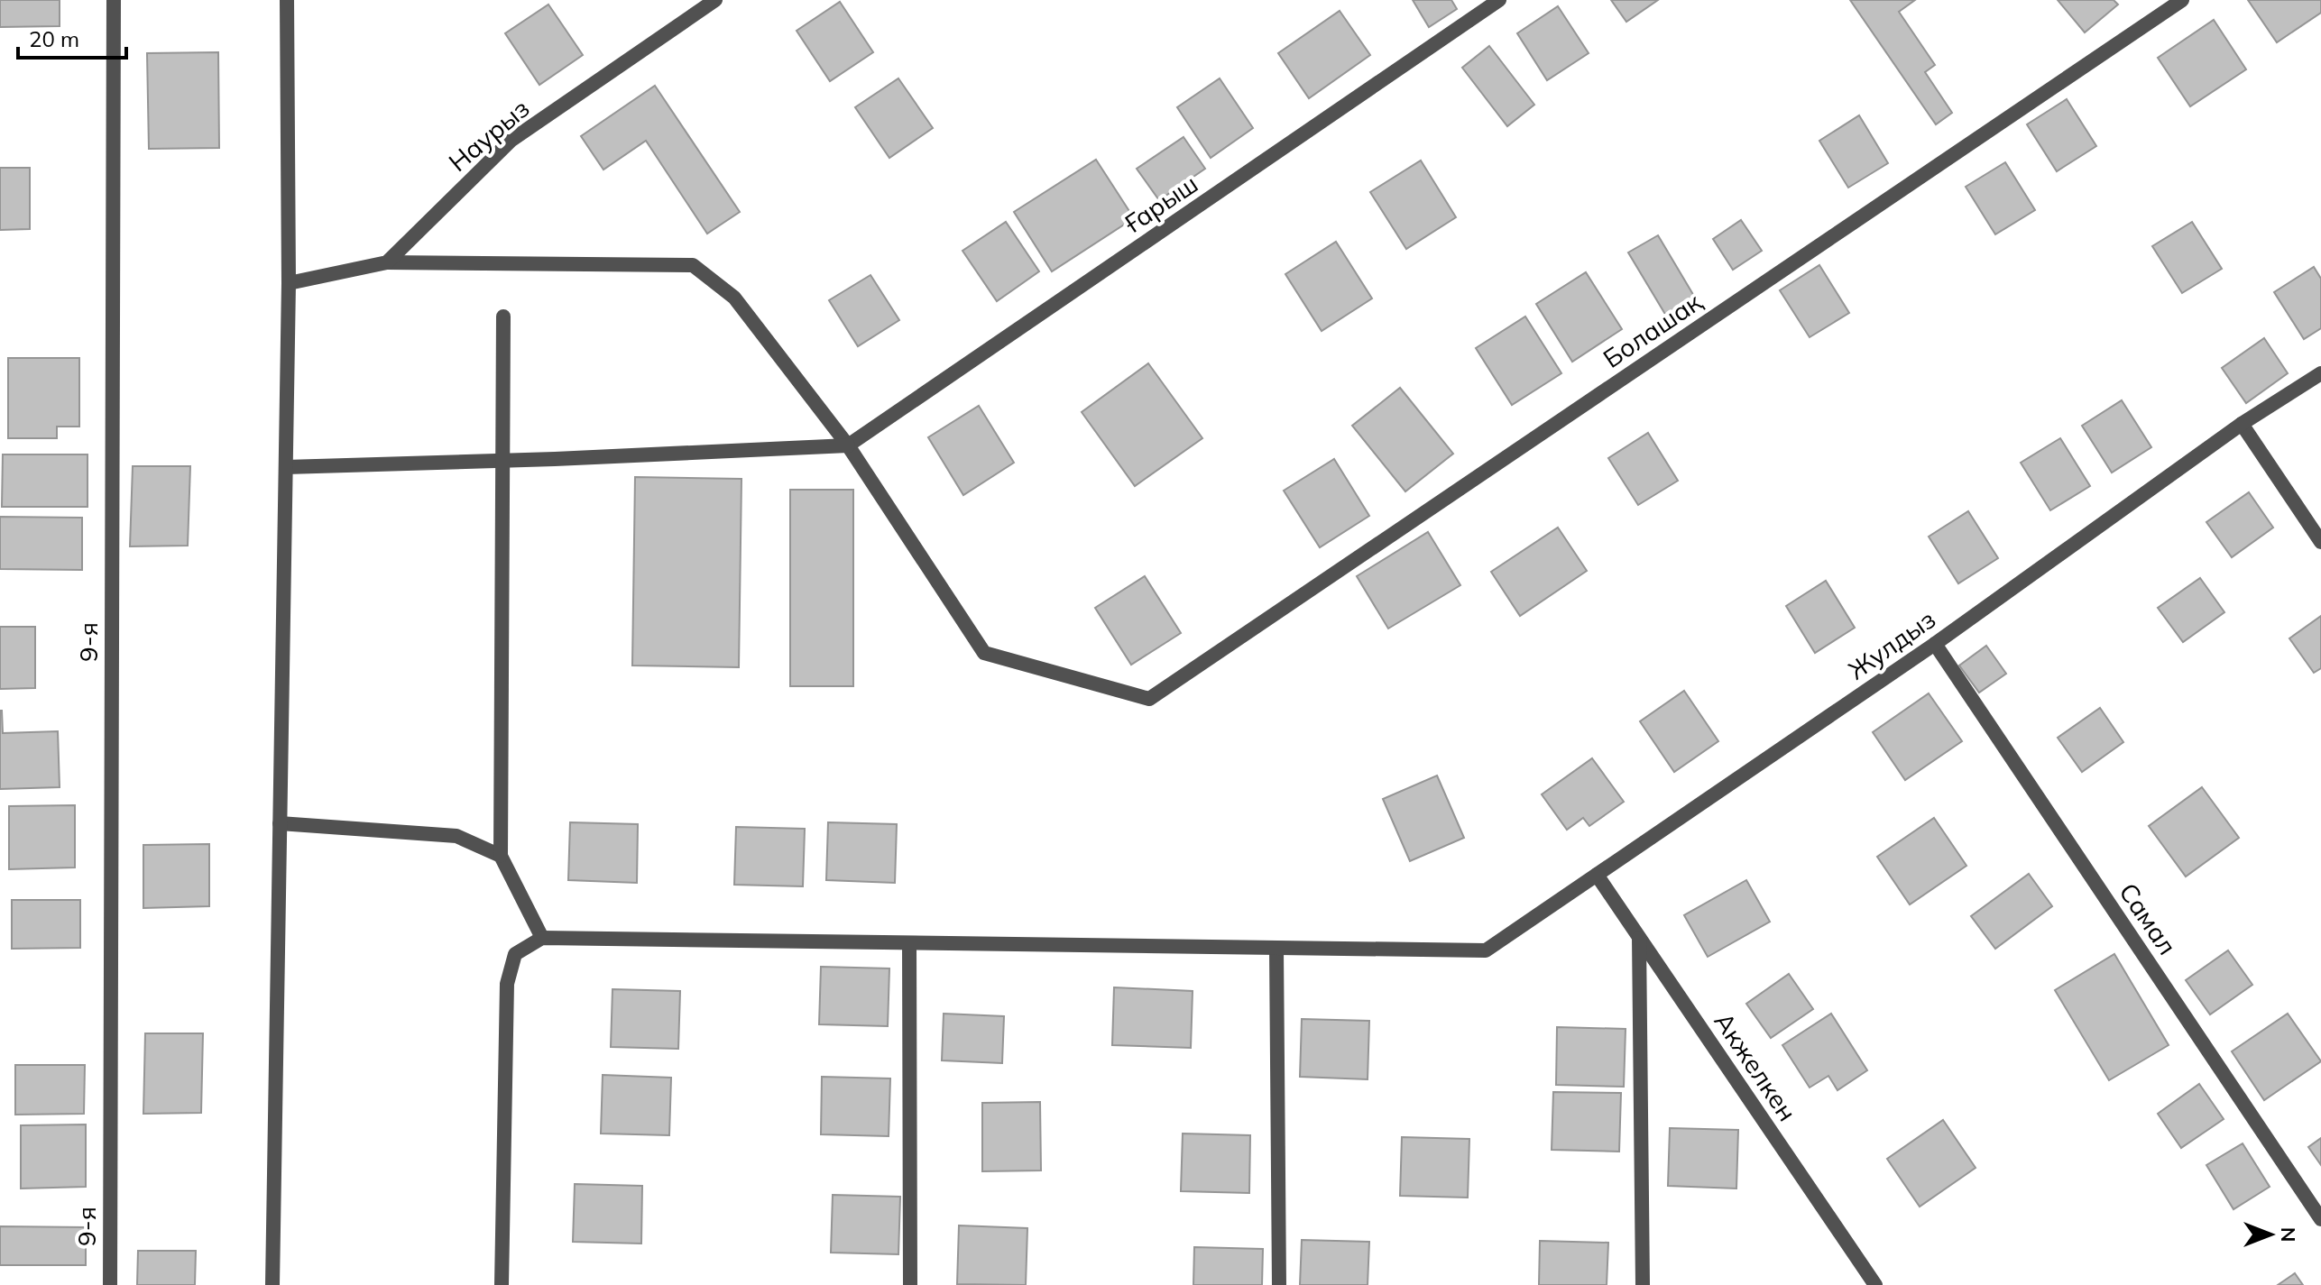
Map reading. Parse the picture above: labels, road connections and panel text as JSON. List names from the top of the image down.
{
  "streets": {
    "street": [
      "Наурыз",
      "Ғарыш",
      "Болашақ",
      "9-я",
      "Жулдыз",
      "Самал",
      "Акжелкен"
    ]
  },
  "crossings": [
    ["Ғарыш", "Болашақ"],
    ["Жулдыз", "Самал"],
    ["Жулдыз", "Акжелкен"]
  ],
  "scale_bar": "20 m",
  "north": "right"
}
